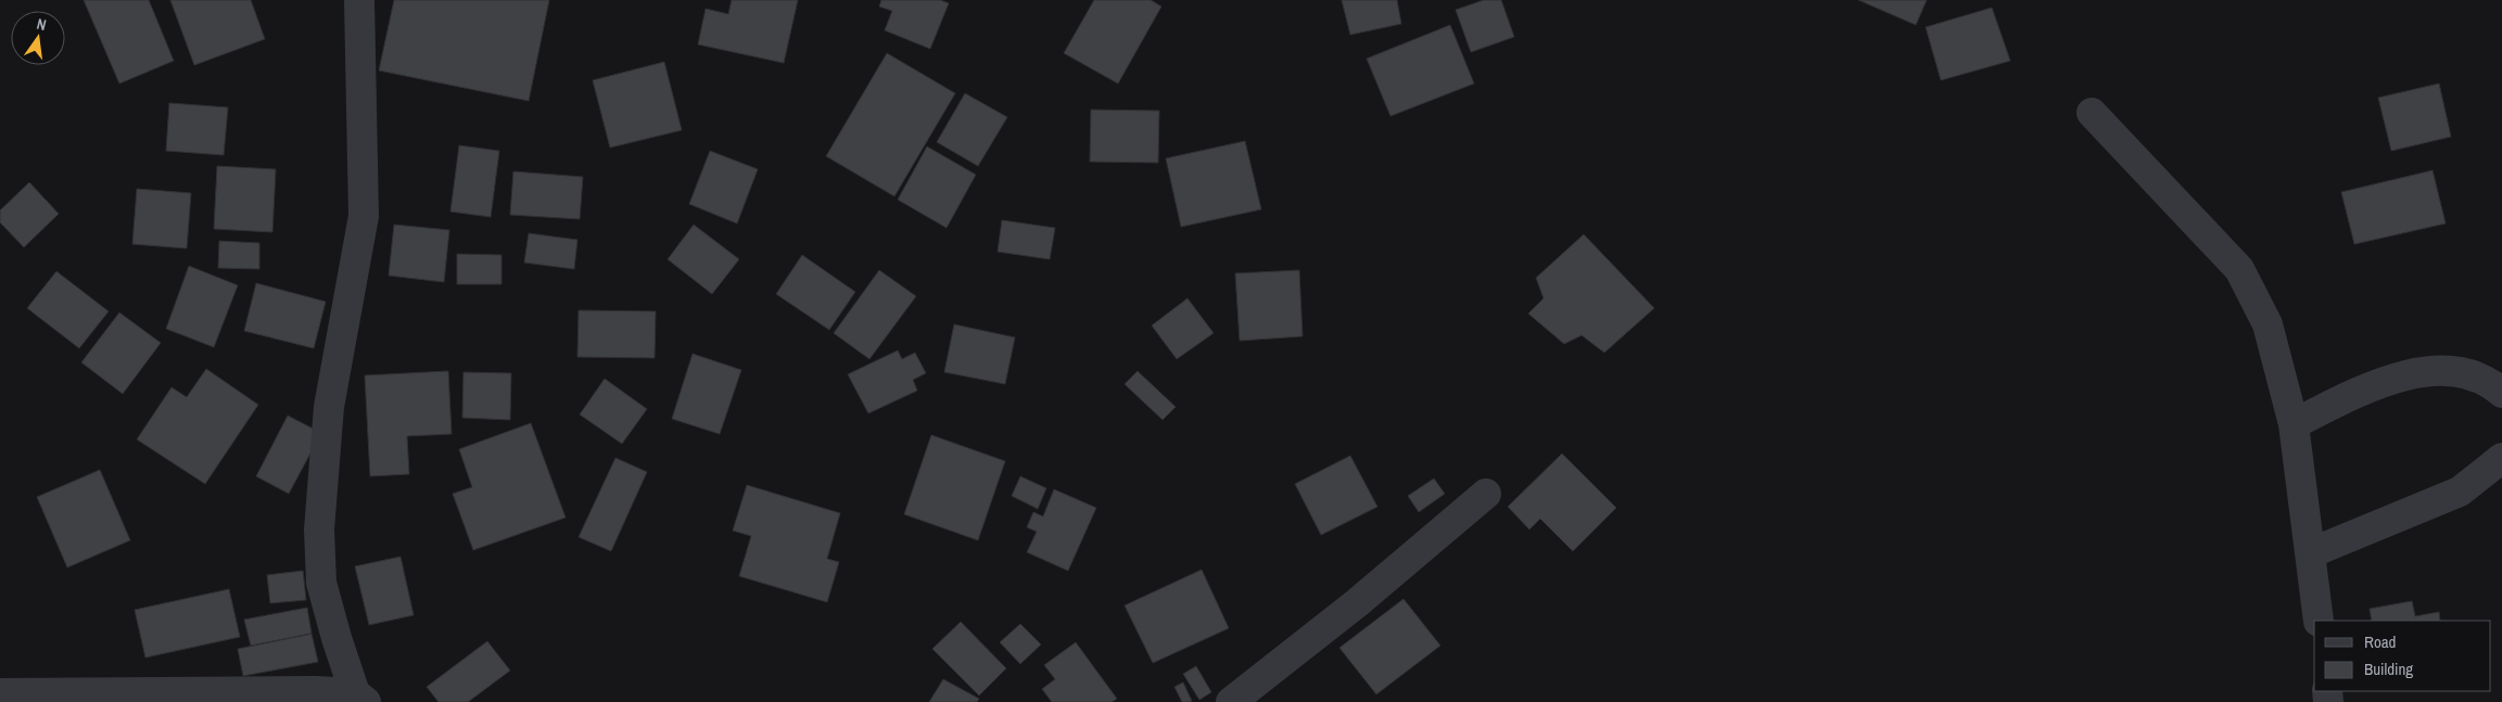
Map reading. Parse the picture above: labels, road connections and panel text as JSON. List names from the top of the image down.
{
  "legend": ["Road", "Building"],
  "north": "top"
}
